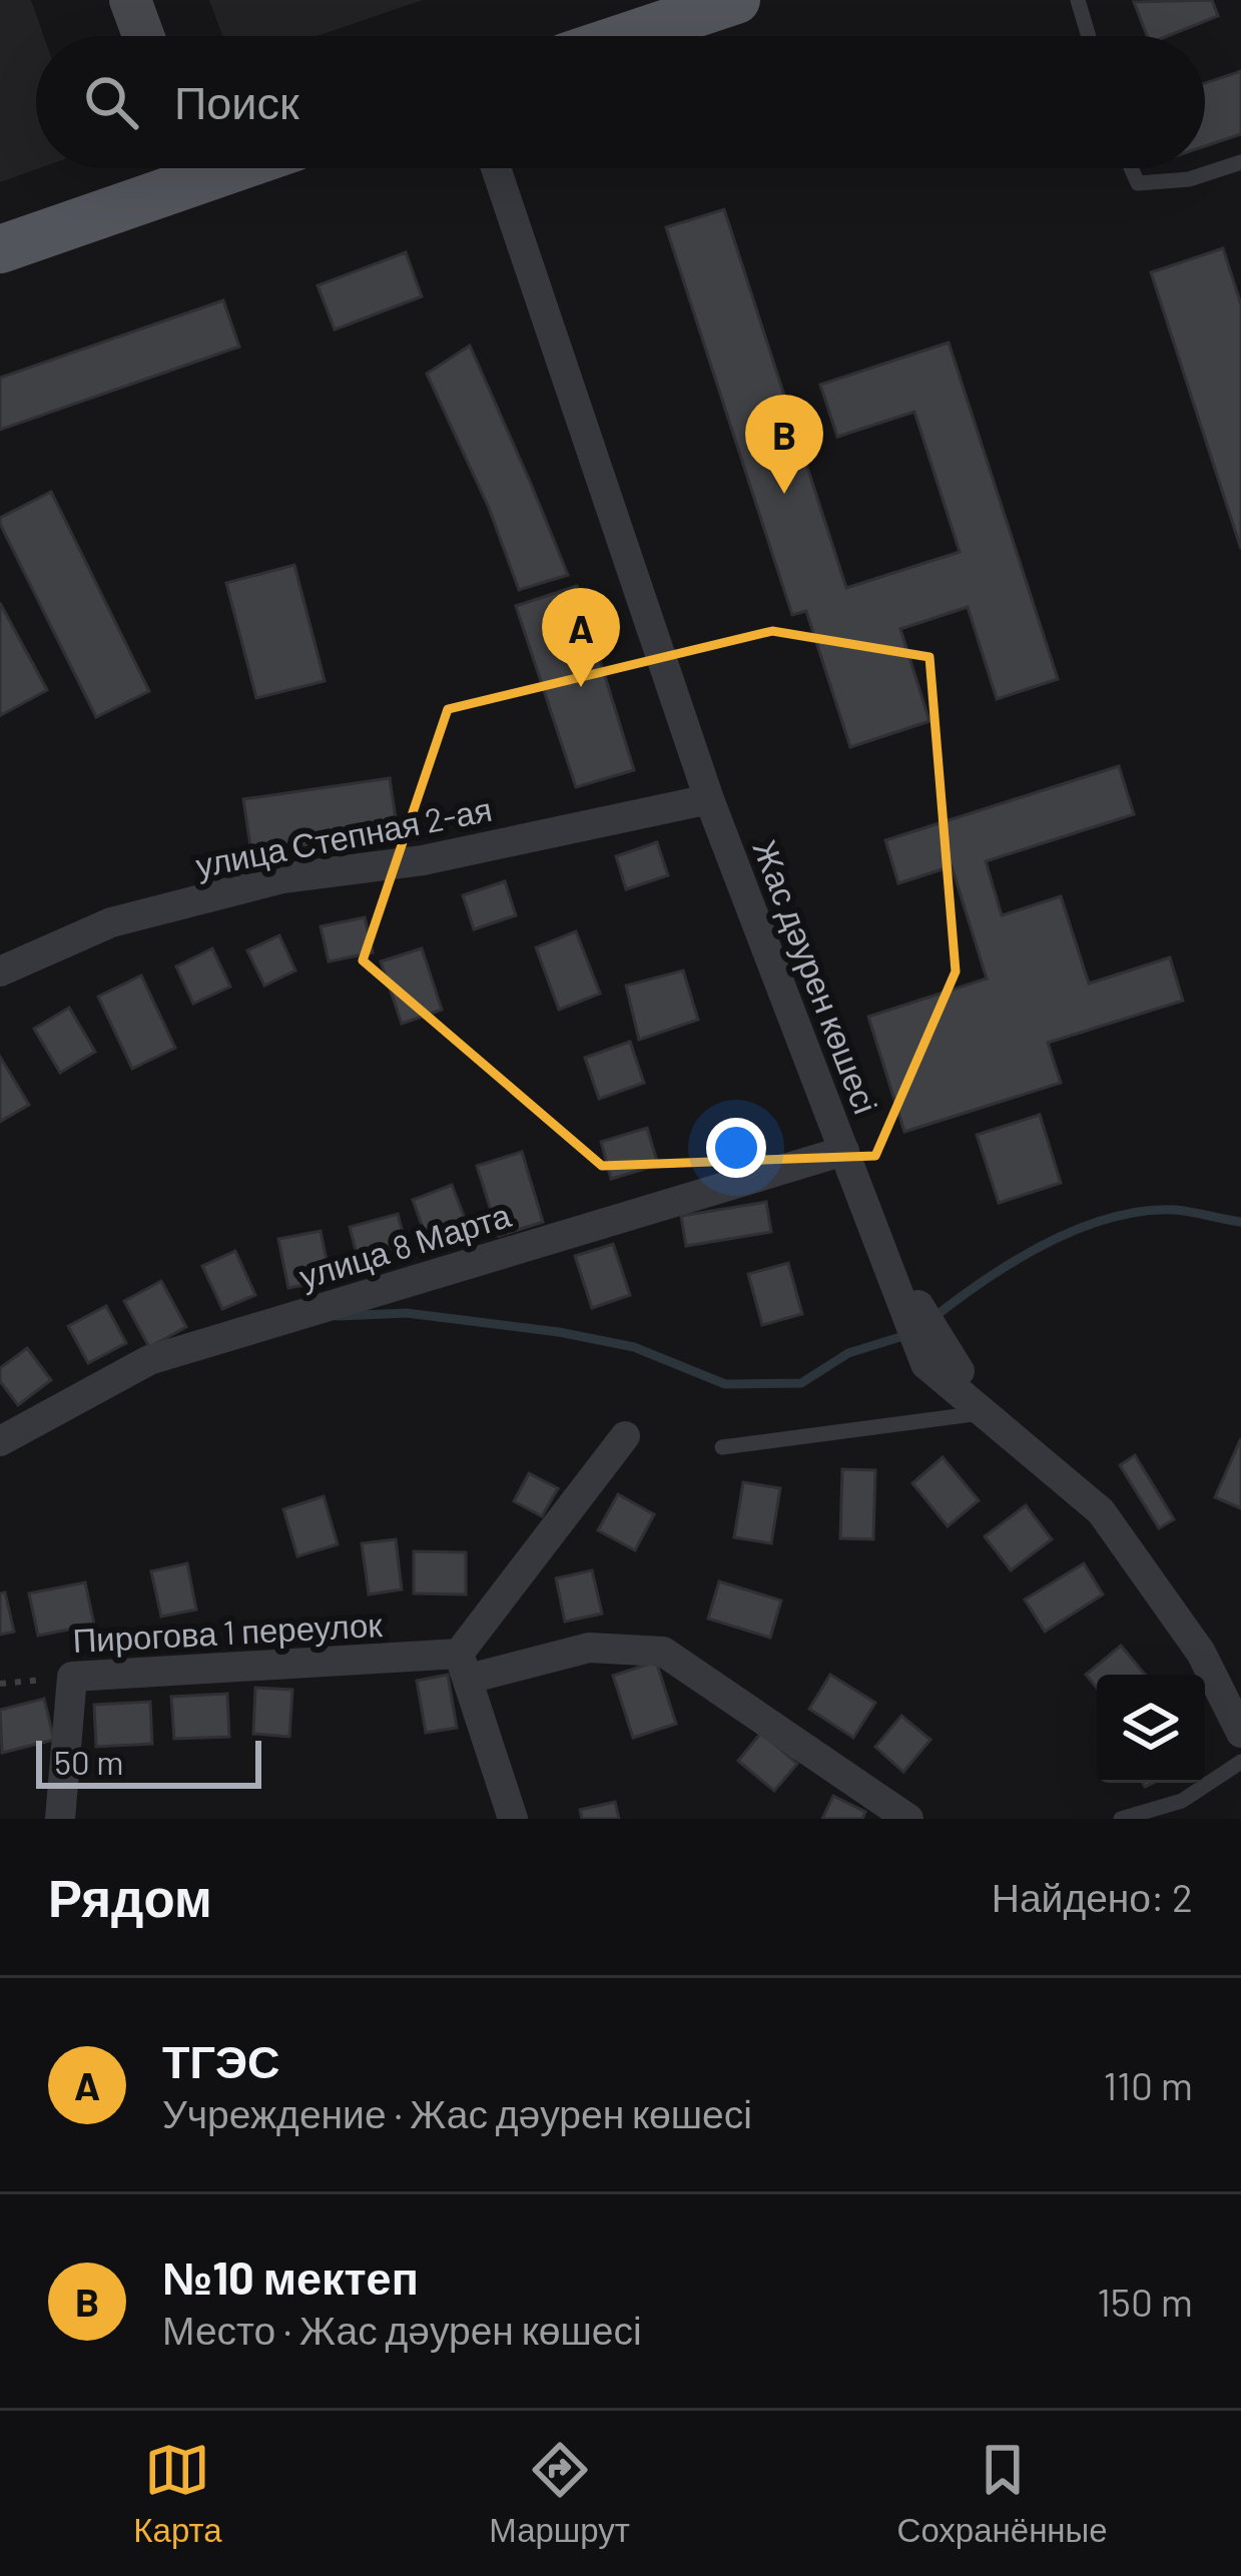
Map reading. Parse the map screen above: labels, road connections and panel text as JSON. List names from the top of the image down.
{
  "streets": {
    "street": [
      "улица Степная 2-ая",
      "Жас дәурен көшесі",
      "улица 8 Марта",
      "Пирогова 1 переулок"
    ]
  },
  "crossings": [
    ["улица Степная 2-ая", "Жас дәурен көшесі"],
    ["Жас дәурен көшесі", "улица 8 Марта"]
  ],
  "scale_bar": "50 m",
  "page": {
    "search": "Поиск",
    "pins": ["B", "A"],
    "scale": "50 m",
    "heading": ["Рядом", "Найдено: 2"],
    "list": [
      {
        "mark": "A",
        "name": "ТГЭС",
        "note": "Учреждение · Жас дәурен көшесі",
        "value": "110 m"
      },
      {
        "mark": "B",
        "name": "№10 мектеп",
        "note": "Место · Жас дәурен көшесі",
        "value": "150 m"
      }
    ],
    "nav": ["Карта", "Маршрут", "Сохранённые"]
  }
}
